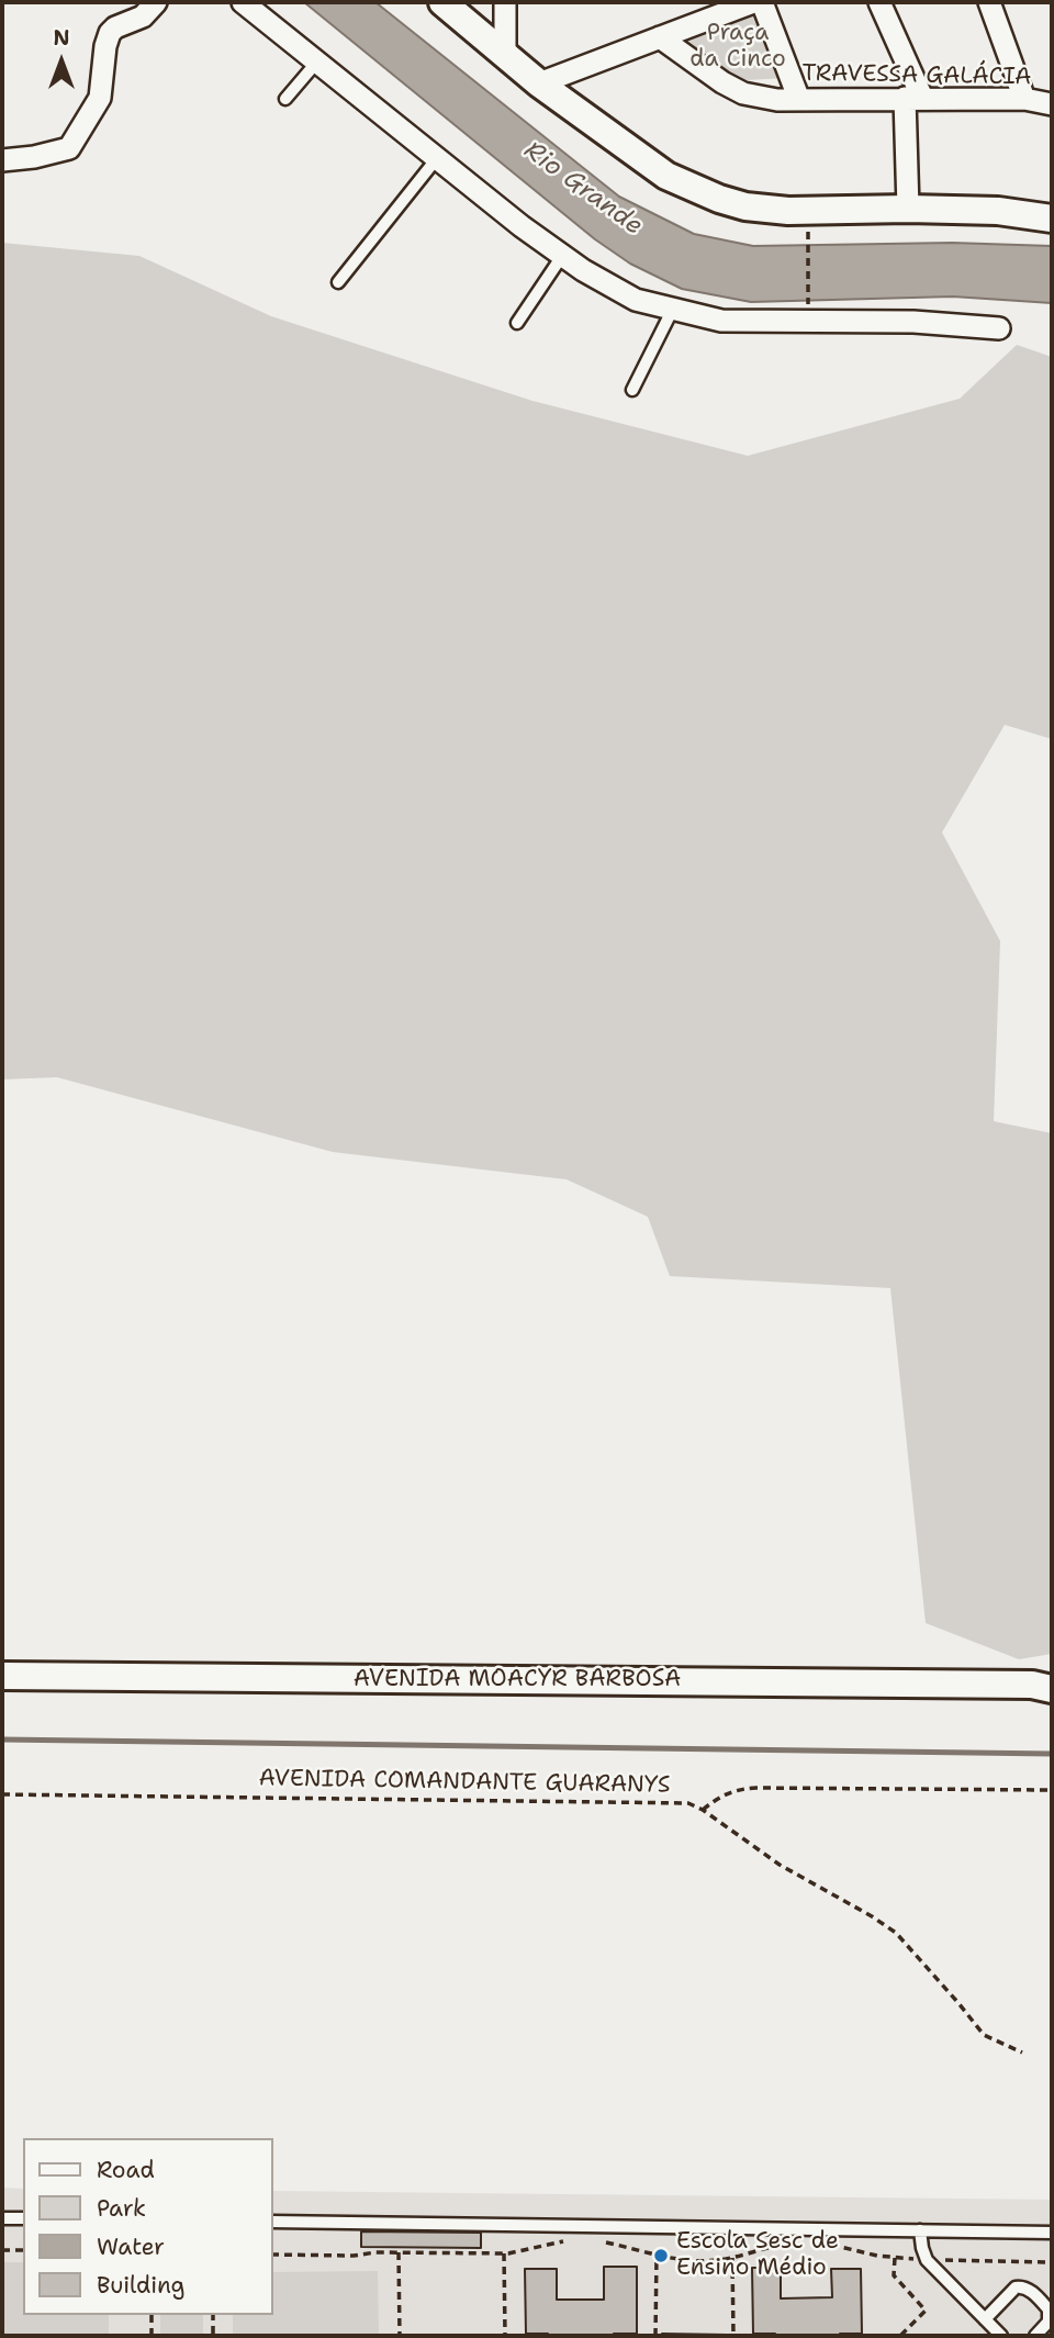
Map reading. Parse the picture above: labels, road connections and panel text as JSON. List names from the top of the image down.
{
  "streets": {
    "street": ["TRAVESSA GALÁCIA", "AVENIDA MOACYR BARBOSA"],
    "path": ["AVENIDA COMANDANTE GUARANYS"]
  },
  "water": ["Rio Grande"],
  "parks": ["Praça da Cinco"],
  "places": ["Escola Sesc de Ensino Médio"],
  "legend": [
    "Road",
    "Park",
    "Water",
    "Building"
  ],
  "north": "top"
}
